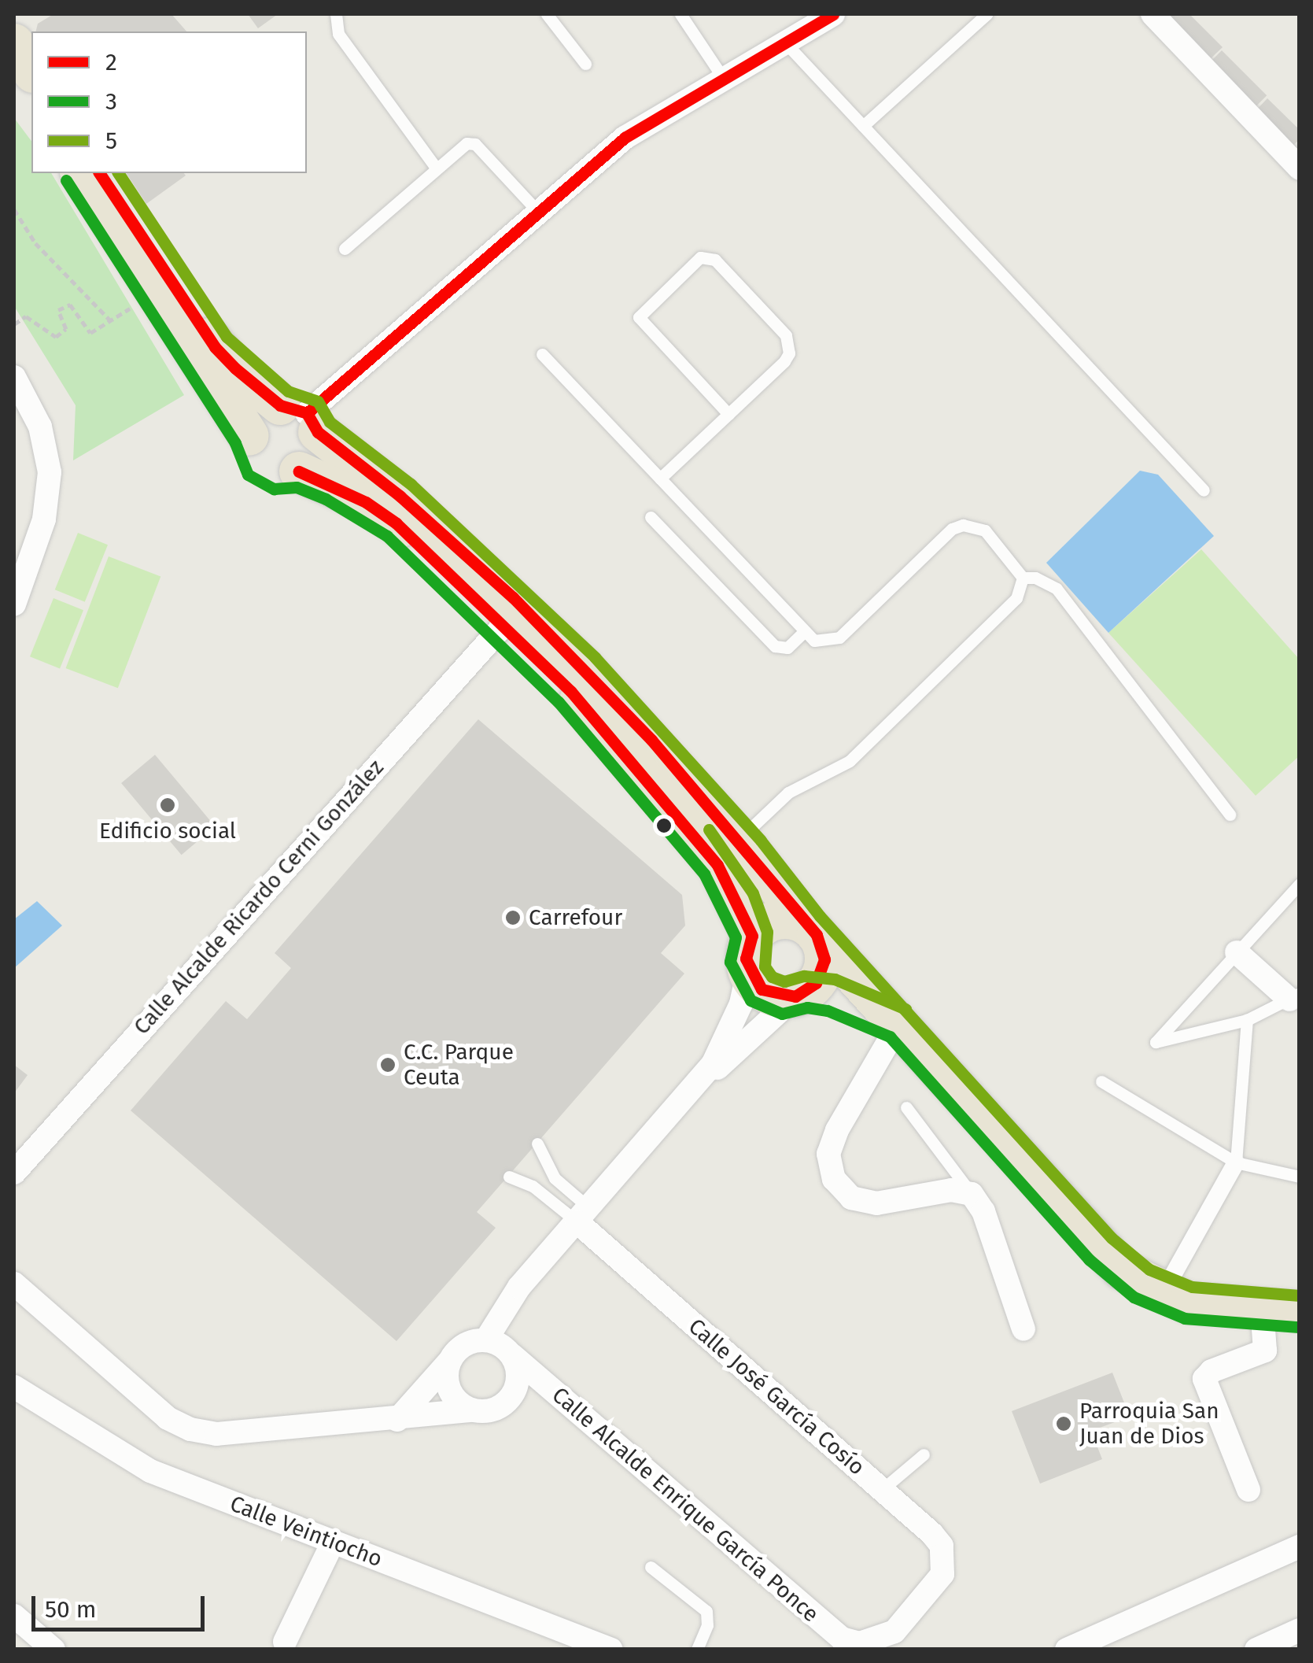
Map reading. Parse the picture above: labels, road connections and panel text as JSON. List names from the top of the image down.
{
  "streets": {
    "street": [
      "Calle Alcalde Ricardo Cerni González",
      "Calle José García Cosío",
      "Calle Alcalde Enrique García Ponce",
      "Calle Veintiocho"
    ]
  },
  "crossings": [
    ["Calle José García Cosío", "Calle Alcalde Enrique García Ponce"]
  ],
  "places": [
    "Edificio social",
    "Carrefour",
    "C.C. Parque Ceuta",
    "Parroquia San Juan de Dios"
  ],
  "lines": ["transit line 2", "transit line 5", "transit line 3"],
  "legend": ["2", "3", "5"],
  "scale_bar": "50 m"
}
